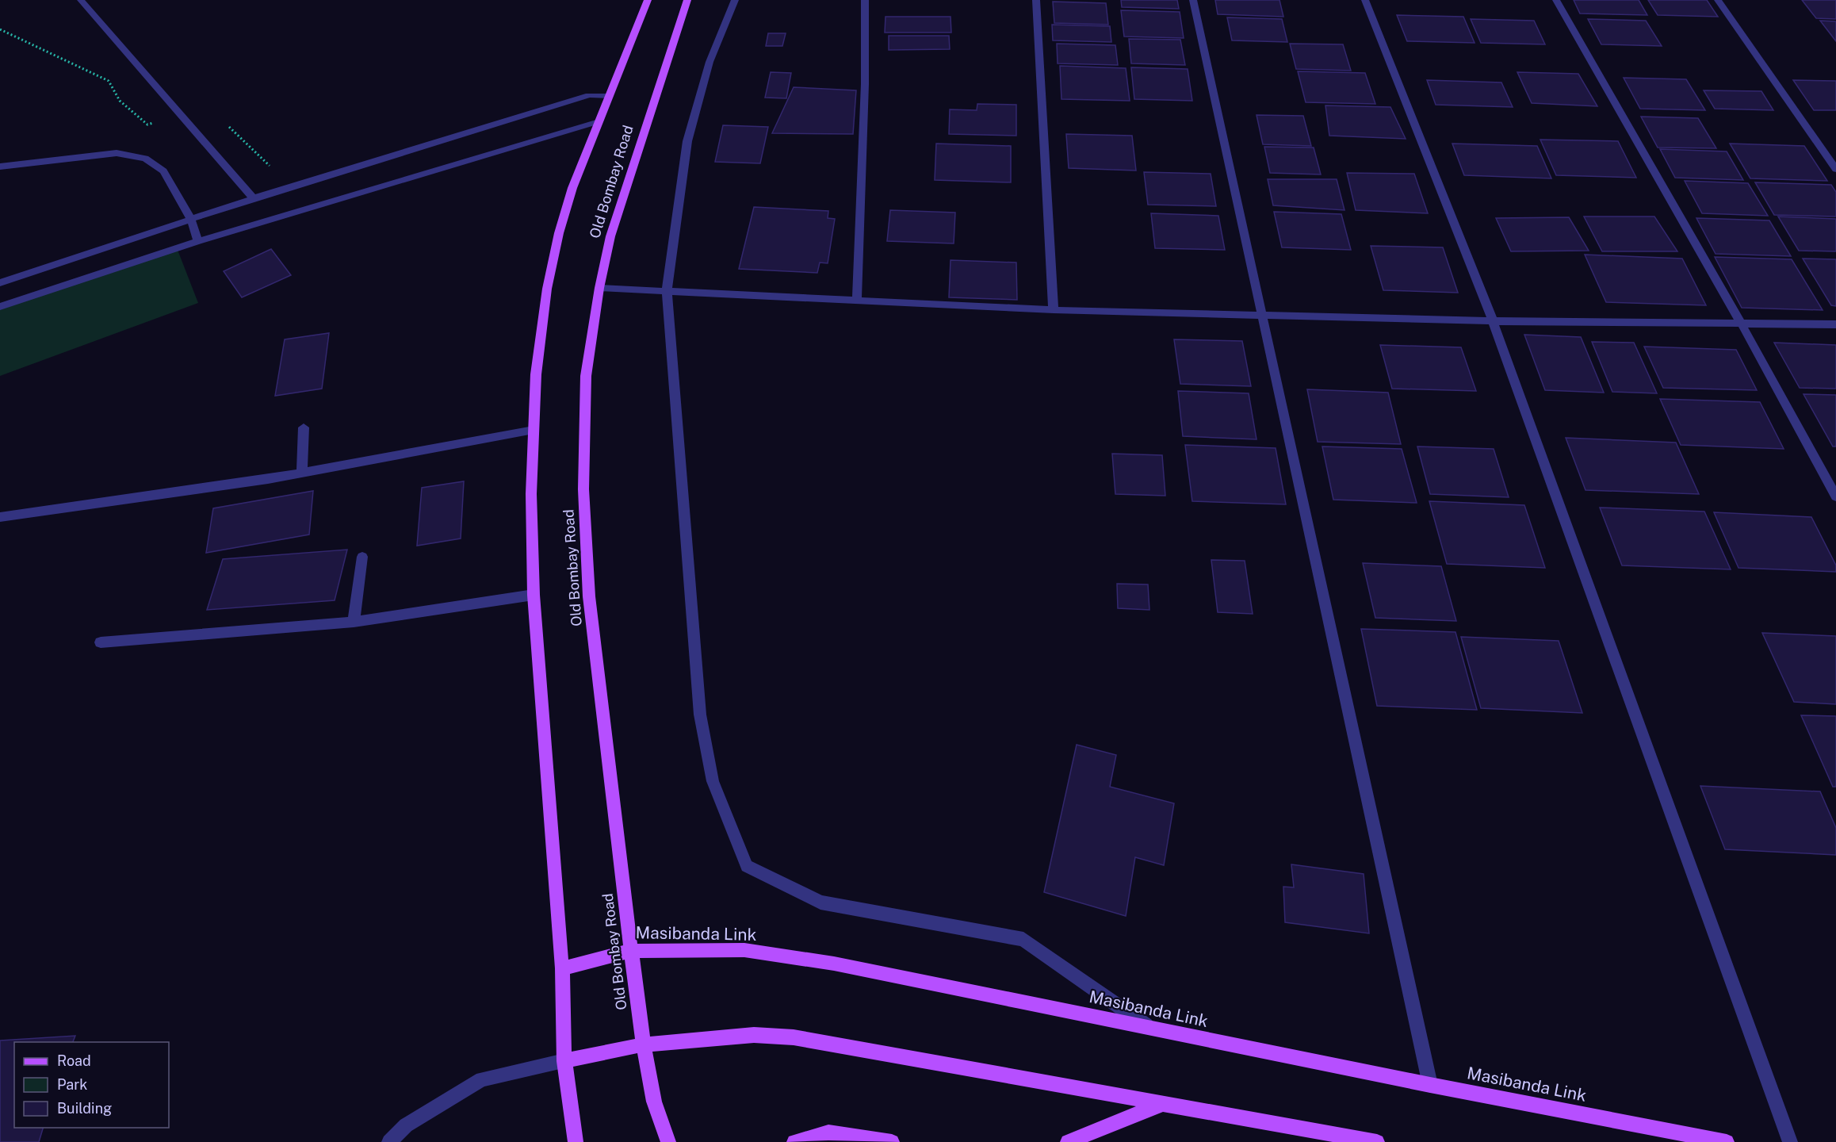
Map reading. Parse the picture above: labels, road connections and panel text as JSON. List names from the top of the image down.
{
  "streets": {
    "main road": ["Old Bombay Road", "Masibanda Link"]
  },
  "crossings": [
    ["Old Bombay Road", "Masibanda Link"]
  ],
  "legend": ["Road", "Park", "Building"]
}
